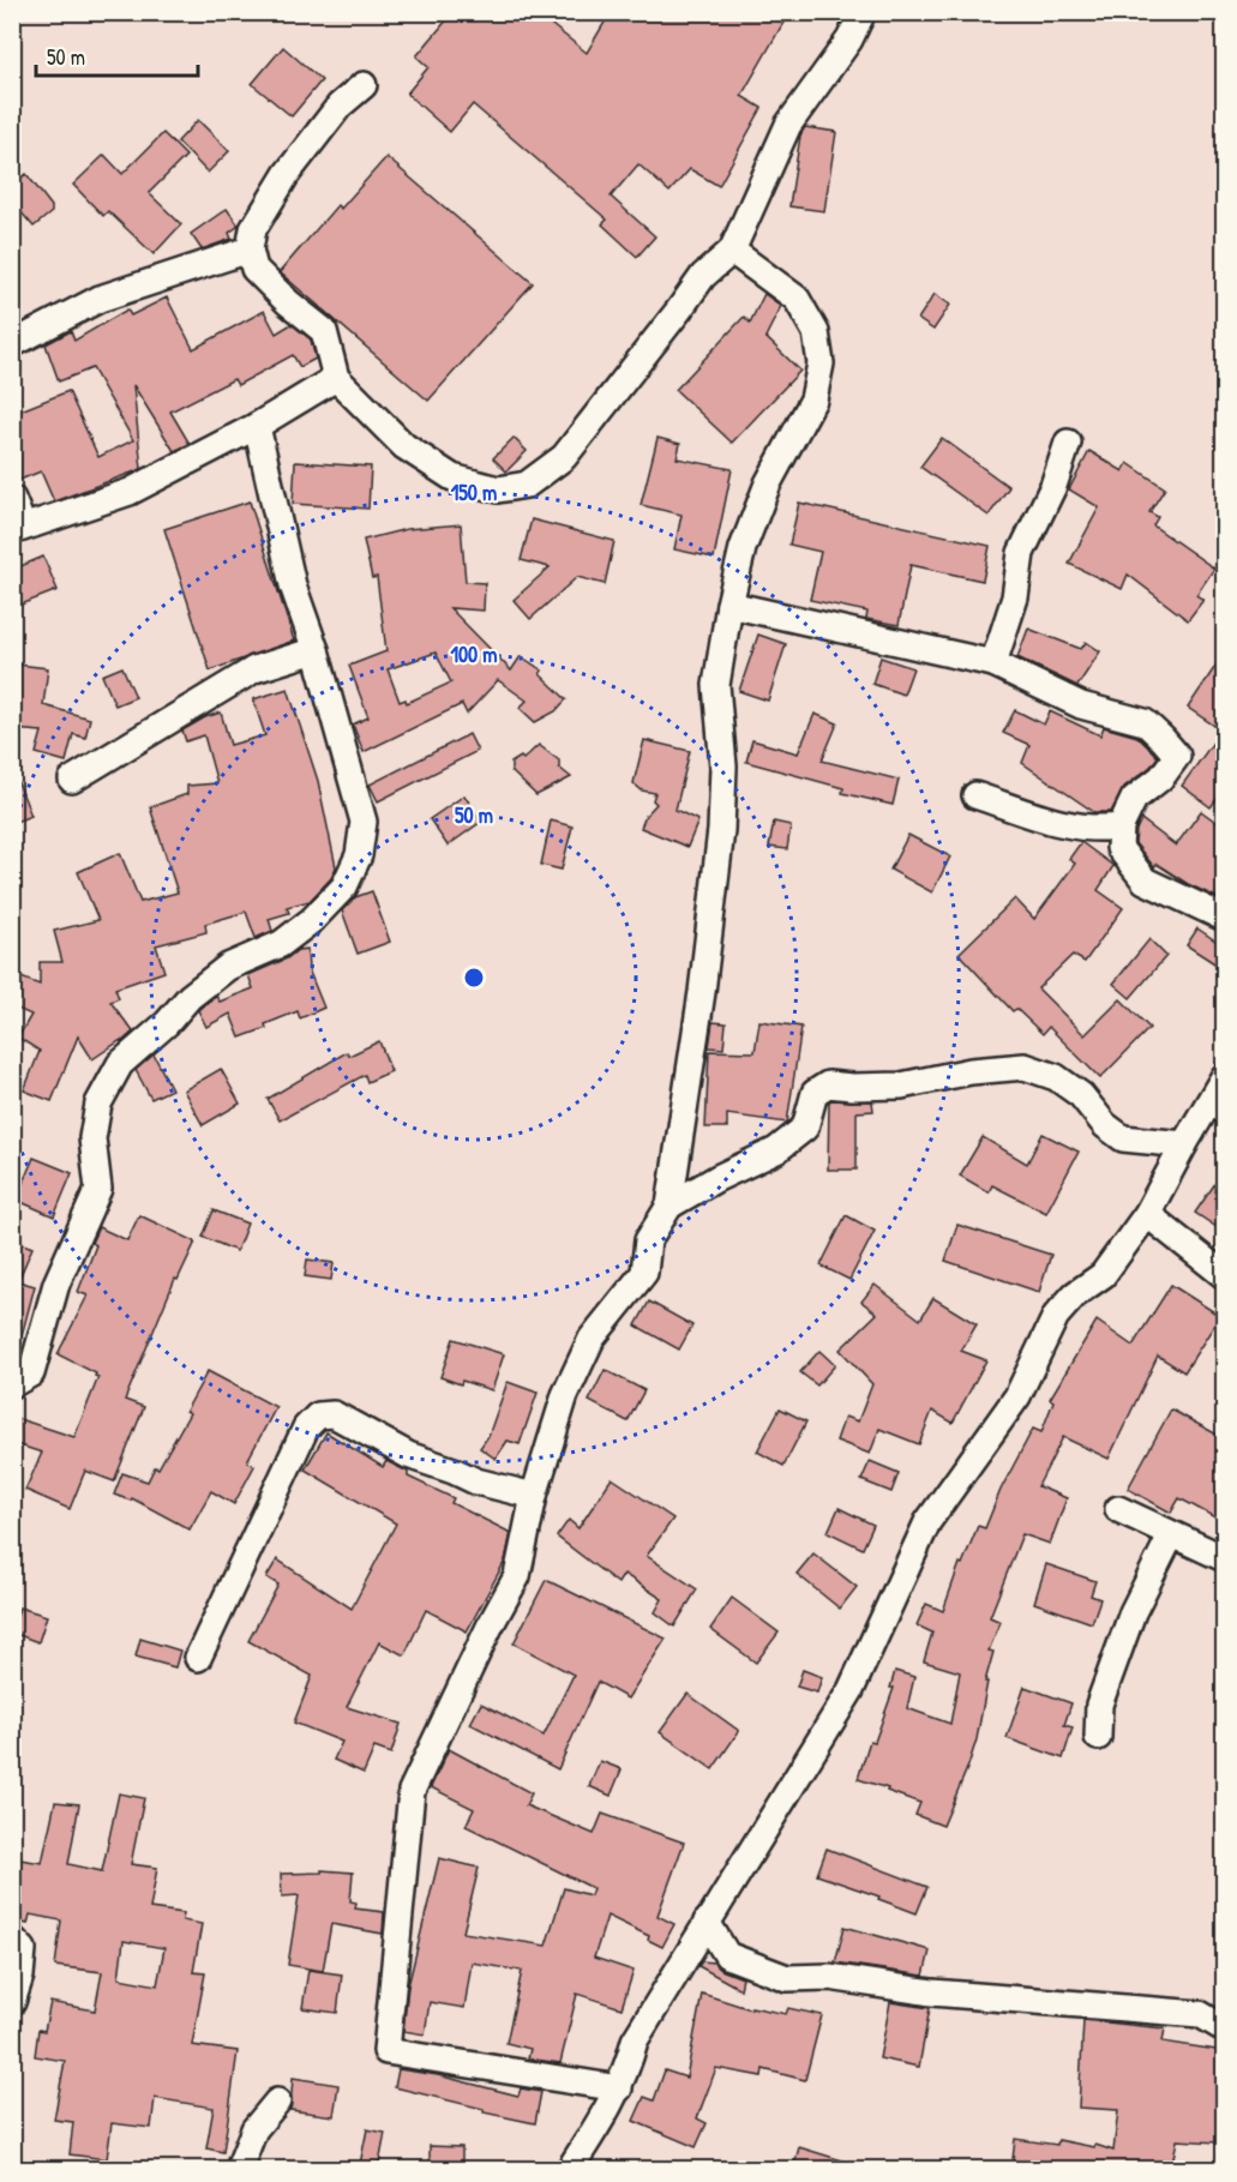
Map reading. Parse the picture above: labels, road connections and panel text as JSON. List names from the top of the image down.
{
  "scale_bar": "50 m",
  "rings": ["150 m", "100 m", "50 m"]
}
